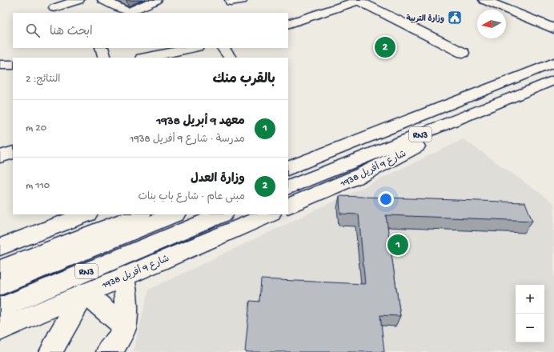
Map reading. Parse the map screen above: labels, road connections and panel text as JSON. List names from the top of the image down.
{
  "streets": {
    "main road": ["RN3", "شارع 9 أفريل 1938"]
  },
  "places": {
    "public building": ["وزارة التربية"]
  },
  "north": "left",
  "page": {
    "search": "ابحث هنا",
    "pins": ["2", "1"],
    "heading": ["بالقرب منك", "النتائج: 2"],
    "list": [
      {
        "mark": "1",
        "name": "معهد 9 أبريل 1938",
        "note": "مدرسة · شارع 9 أفريل 1938",
        "value": "20 m"
      },
      {
        "mark": "2",
        "name": "وزارة العدل",
        "note": "مبنى عام · شارع باب بنات",
        "value": "110 m"
      }
    ],
    "map_buttons": ["+", "−"]
  }
}
